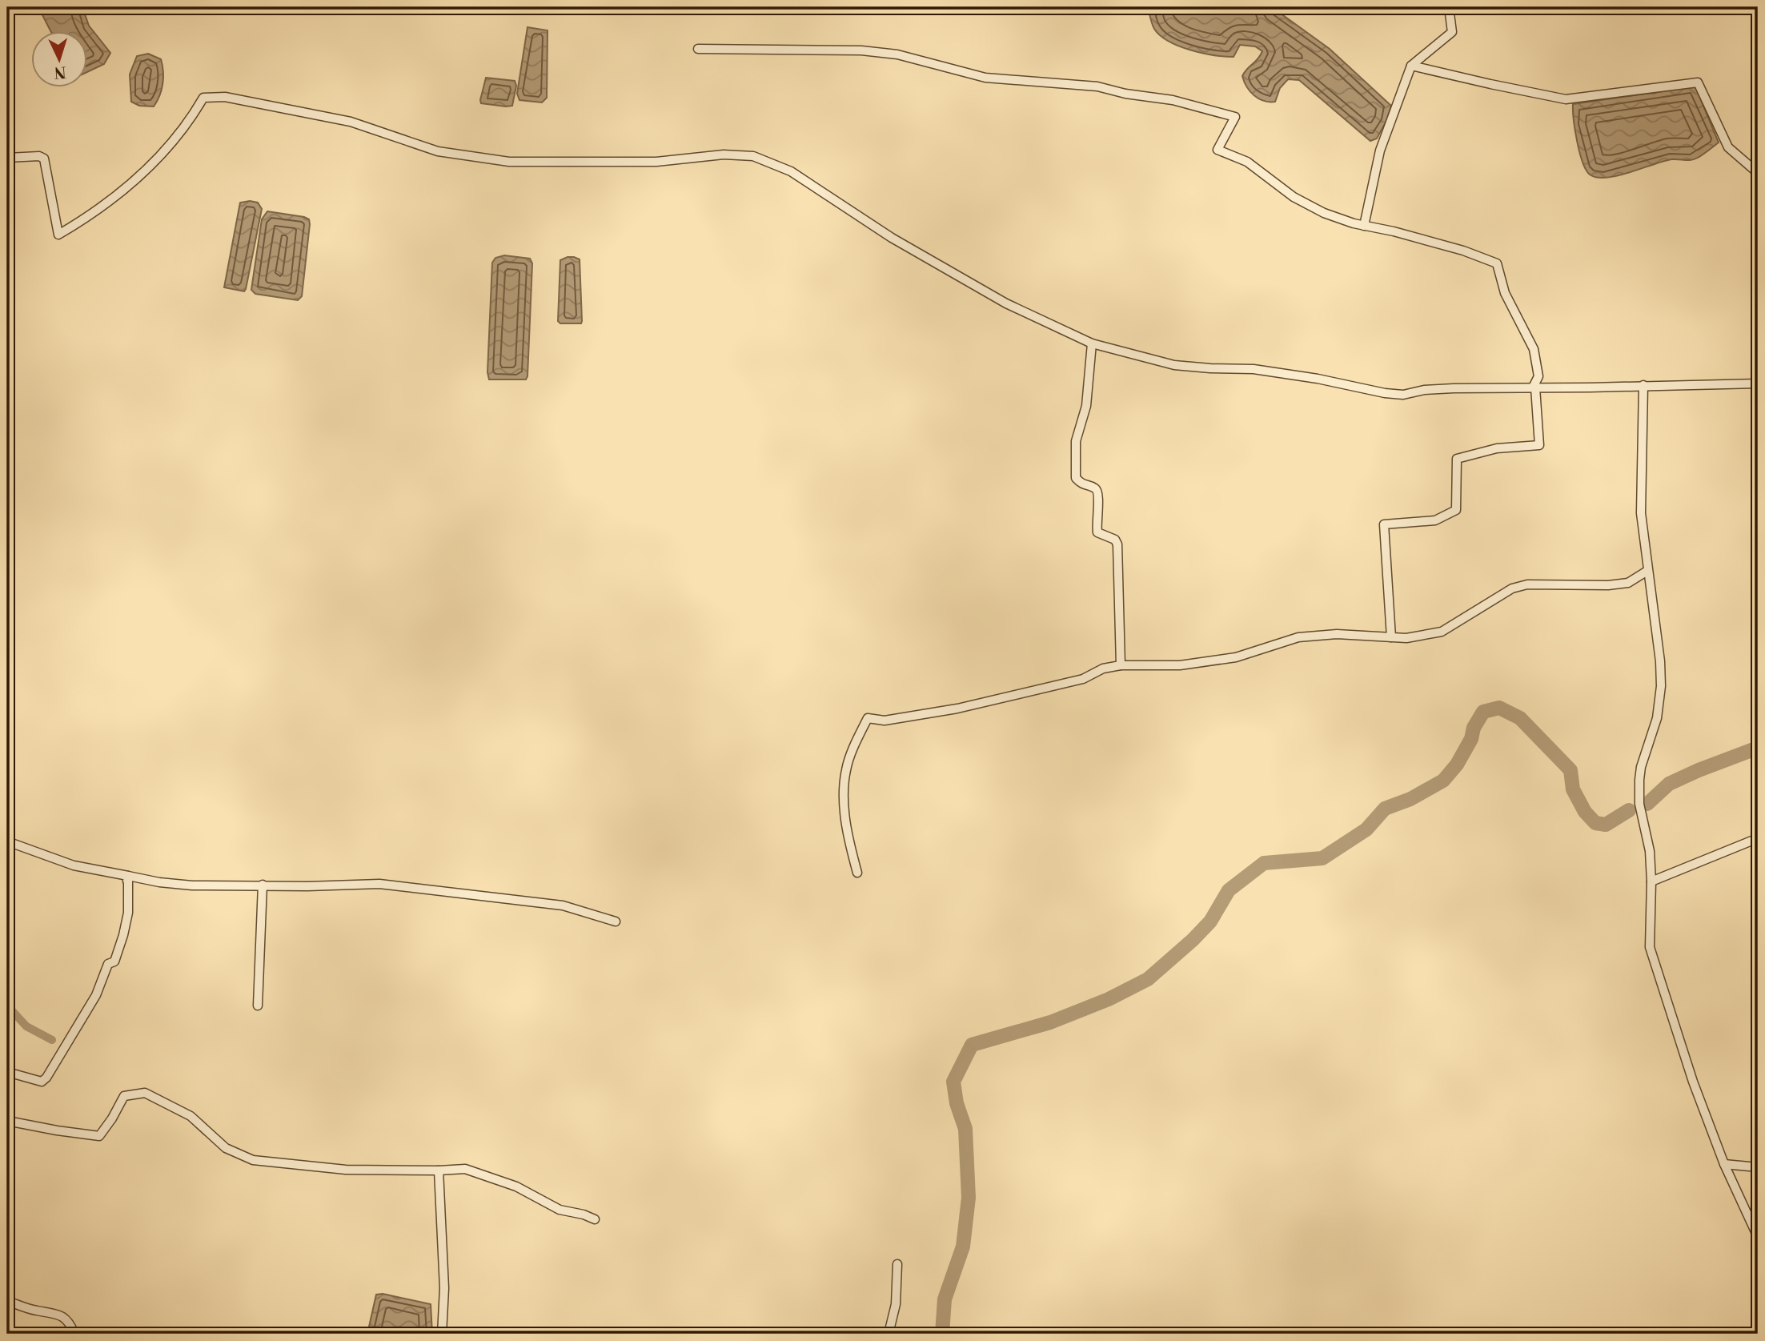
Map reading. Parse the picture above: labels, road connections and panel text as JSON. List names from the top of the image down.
{
  "north": "bottom"
}
